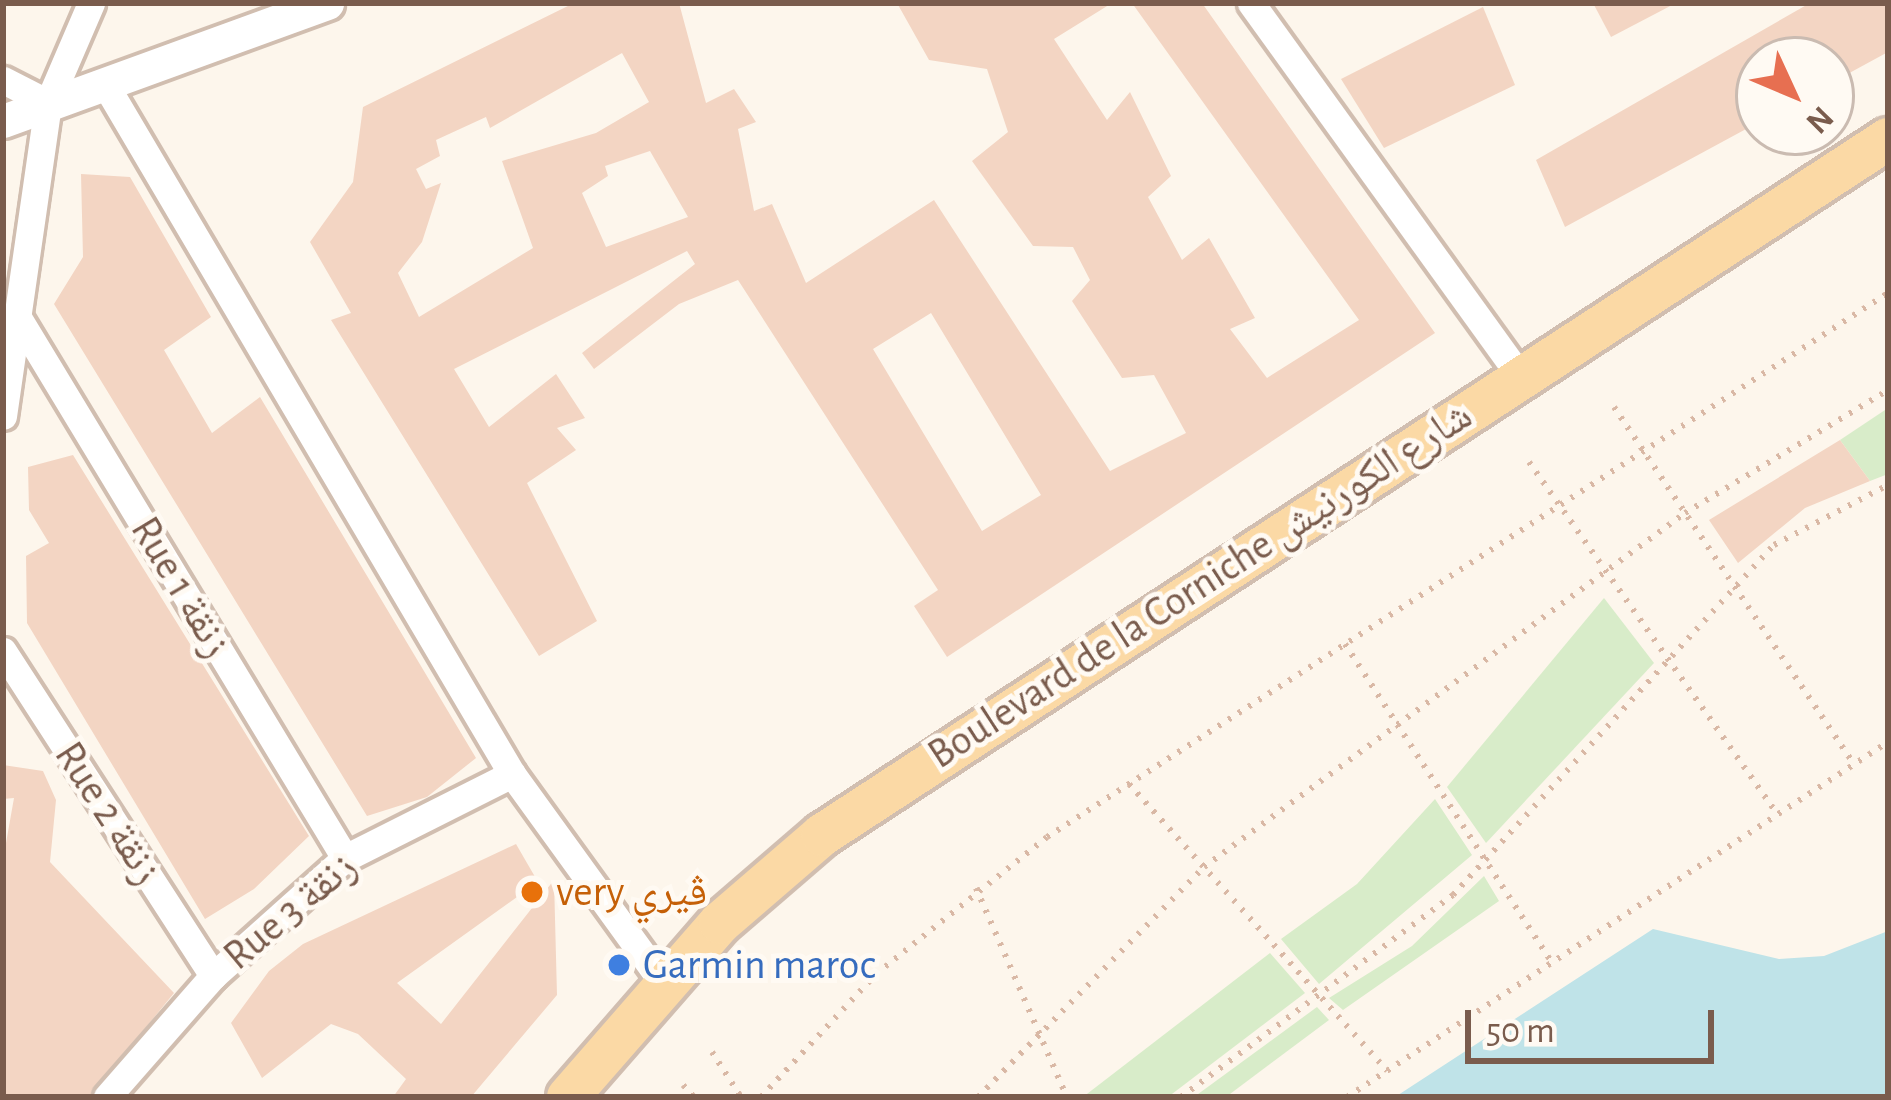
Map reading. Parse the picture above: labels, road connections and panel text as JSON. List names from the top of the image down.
{
  "streets": {
    "main road": ["Boulevard de la Corniche شارع الكورنيش"],
    "street": ["Rue 1 زنقة", "Rue 2 زنقة", "Rue 3 زنقة"]
  },
  "crossings": [
    ["Rue 1 زنقة", "Rue 3 زنقة"],
    ["Rue 2 زنقة", "Rue 3 زنقة"]
  ],
  "places": ["very ڤيري", "Garmin maroc"],
  "scale_bar": "50 m",
  "north": "bottom right"
}
